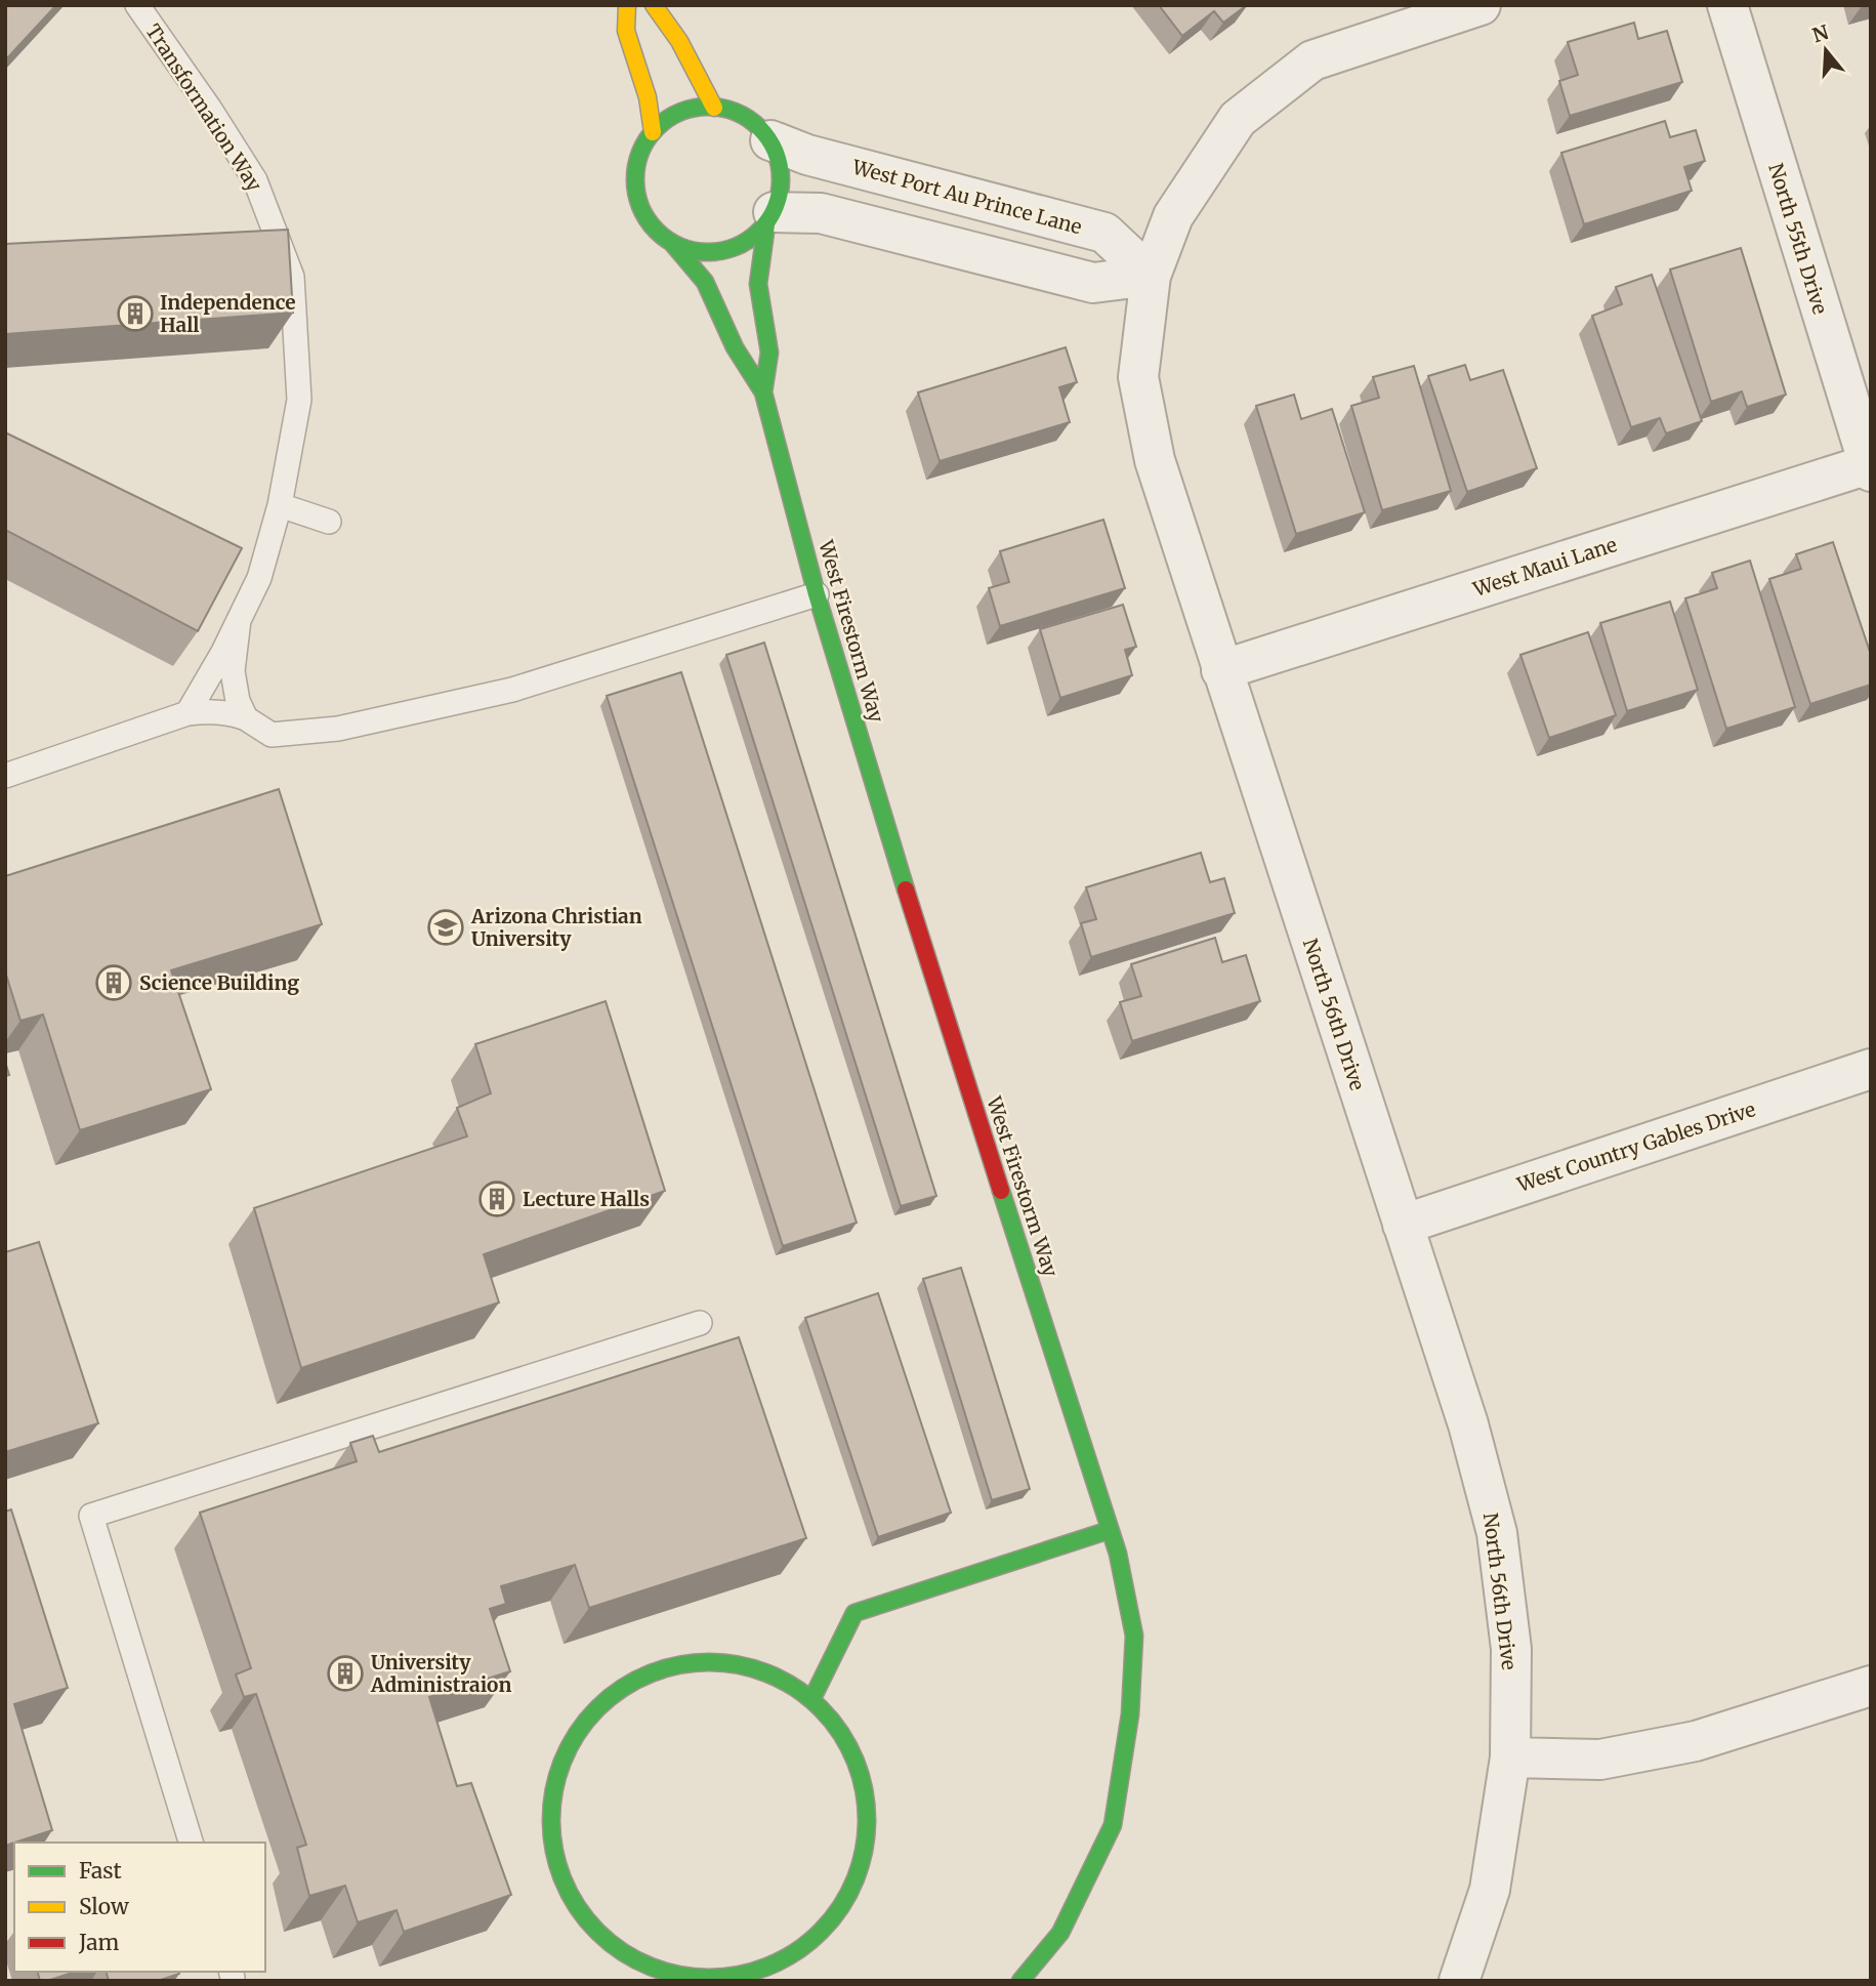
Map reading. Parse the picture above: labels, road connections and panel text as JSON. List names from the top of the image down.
{
  "streets": {
    "street": [
      "West Port Au Prince Lane",
      "North 55th Drive",
      "West Maui Lane",
      "West Firestorm Way",
      "North 56th Drive",
      "West Country Gables Drive"
    ],
    "lane": ["Transformation Way"]
  },
  "crossings": [
    ["West Port Au Prince Lane", "West Firestorm Way"],
    ["West Port Au Prince Lane", "North 56th Drive"],
    ["North 55th Drive", "West Maui Lane"],
    ["West Maui Lane", "North 56th Drive"],
    ["North 56th Drive", "West Country Gables Drive"]
  ],
  "places": {
    "building": [
      "Independence Hall",
      "Science Building",
      "Lecture Halls",
      "University Administraion"
    ],
    "school or university": ["Arizona Christian University"]
  },
  "legend": ["Fast", "Slow", "Jam"],
  "north": "top"
}
